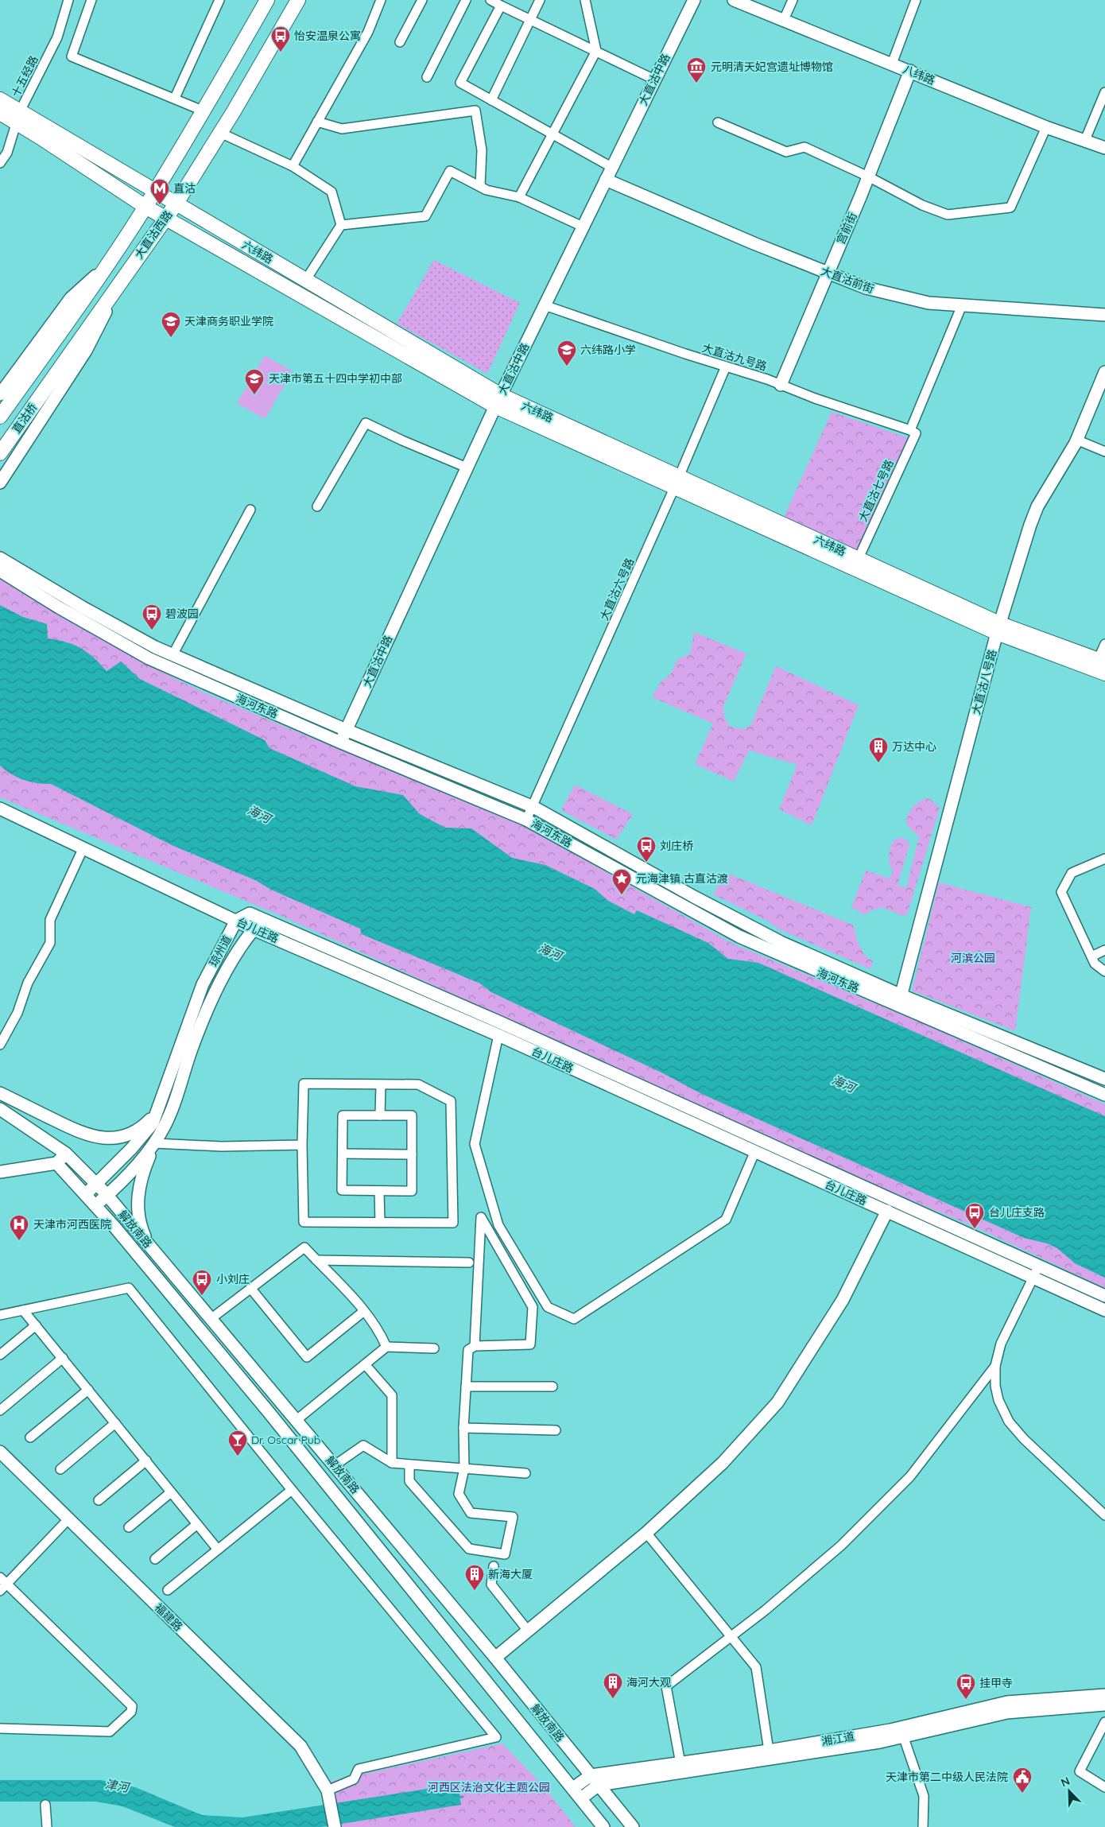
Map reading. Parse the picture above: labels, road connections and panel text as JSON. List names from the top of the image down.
{
  "streets": {
    "main road": ["大直沽西路", "六纬路", "直沽桥"],
    "street": [
      "八纬路",
      "十五经路",
      "大直沽中路",
      "宫前街",
      "大直沽前街",
      "大直沽九号路",
      "大直沽七号路",
      "大直沽六号路",
      "大直沽八号路",
      "海河东路",
      "台儿庄路",
      "琼州道",
      "解放南路",
      "福建路",
      "湘江道"
    ]
  },
  "crossings": [
    ["八纬路", "宫前街"],
    ["十五经路", "六纬路"],
    ["大直沽中路", "六纬路"],
    ["大直沽中路", "大直沽前街"],
    ["大直沽中路", "大直沽九号路"],
    ["大直沽中路", "海河东路"],
    ["宫前街", "大直沽前街"],
    ["宫前街", "大直沽九号路"],
    ["大直沽西路", "六纬路"],
    ["大直沽西路", "直沽桥"],
    ["六纬路", "大直沽七号路"],
    ["六纬路", "大直沽六号路"],
    ["六纬路", "大直沽八号路"],
    ["大直沽前街", "大直沽七号路"],
    ["大直沽九号路", "大直沽七号路"],
    ["大直沽九号路", "大直沽六号路"],
    ["大直沽六号路", "海河东路"],
    ["大直沽八号路", "海河东路"],
    ["台儿庄路", "琼州道"],
    ["琼州道", "解放南路"],
    ["解放南路", "湘江道"]
  ],
  "water": ["海河", "津河"],
  "parks": ["河滨公园", "河西区法治文化主题公园"],
  "places": {
    "bus stop": [
      "怡安温泉公寓",
      "碧波园",
      "刘庄桥",
      "台儿庄支路",
      "小刘庄",
      "挂甲寺"
    ],
    "museum": ["元明清天妃宫遗址博物馆"],
    "metro station": ["直沽"],
    "school or university": ["天津商务职业学院", "六纬路小学", "天津市第五十四中学初中部"],
    "building": ["万达中心", "新海大厦", "海河大观"],
    "place": ["元海津镇 古直沽渡"],
    "hospital": ["天津市河西医院"],
    "bar": ["Dr. Oscar Pub"],
    "public building": ["天津市第二中级人民法院"]
  },
  "north": "top left"
}
